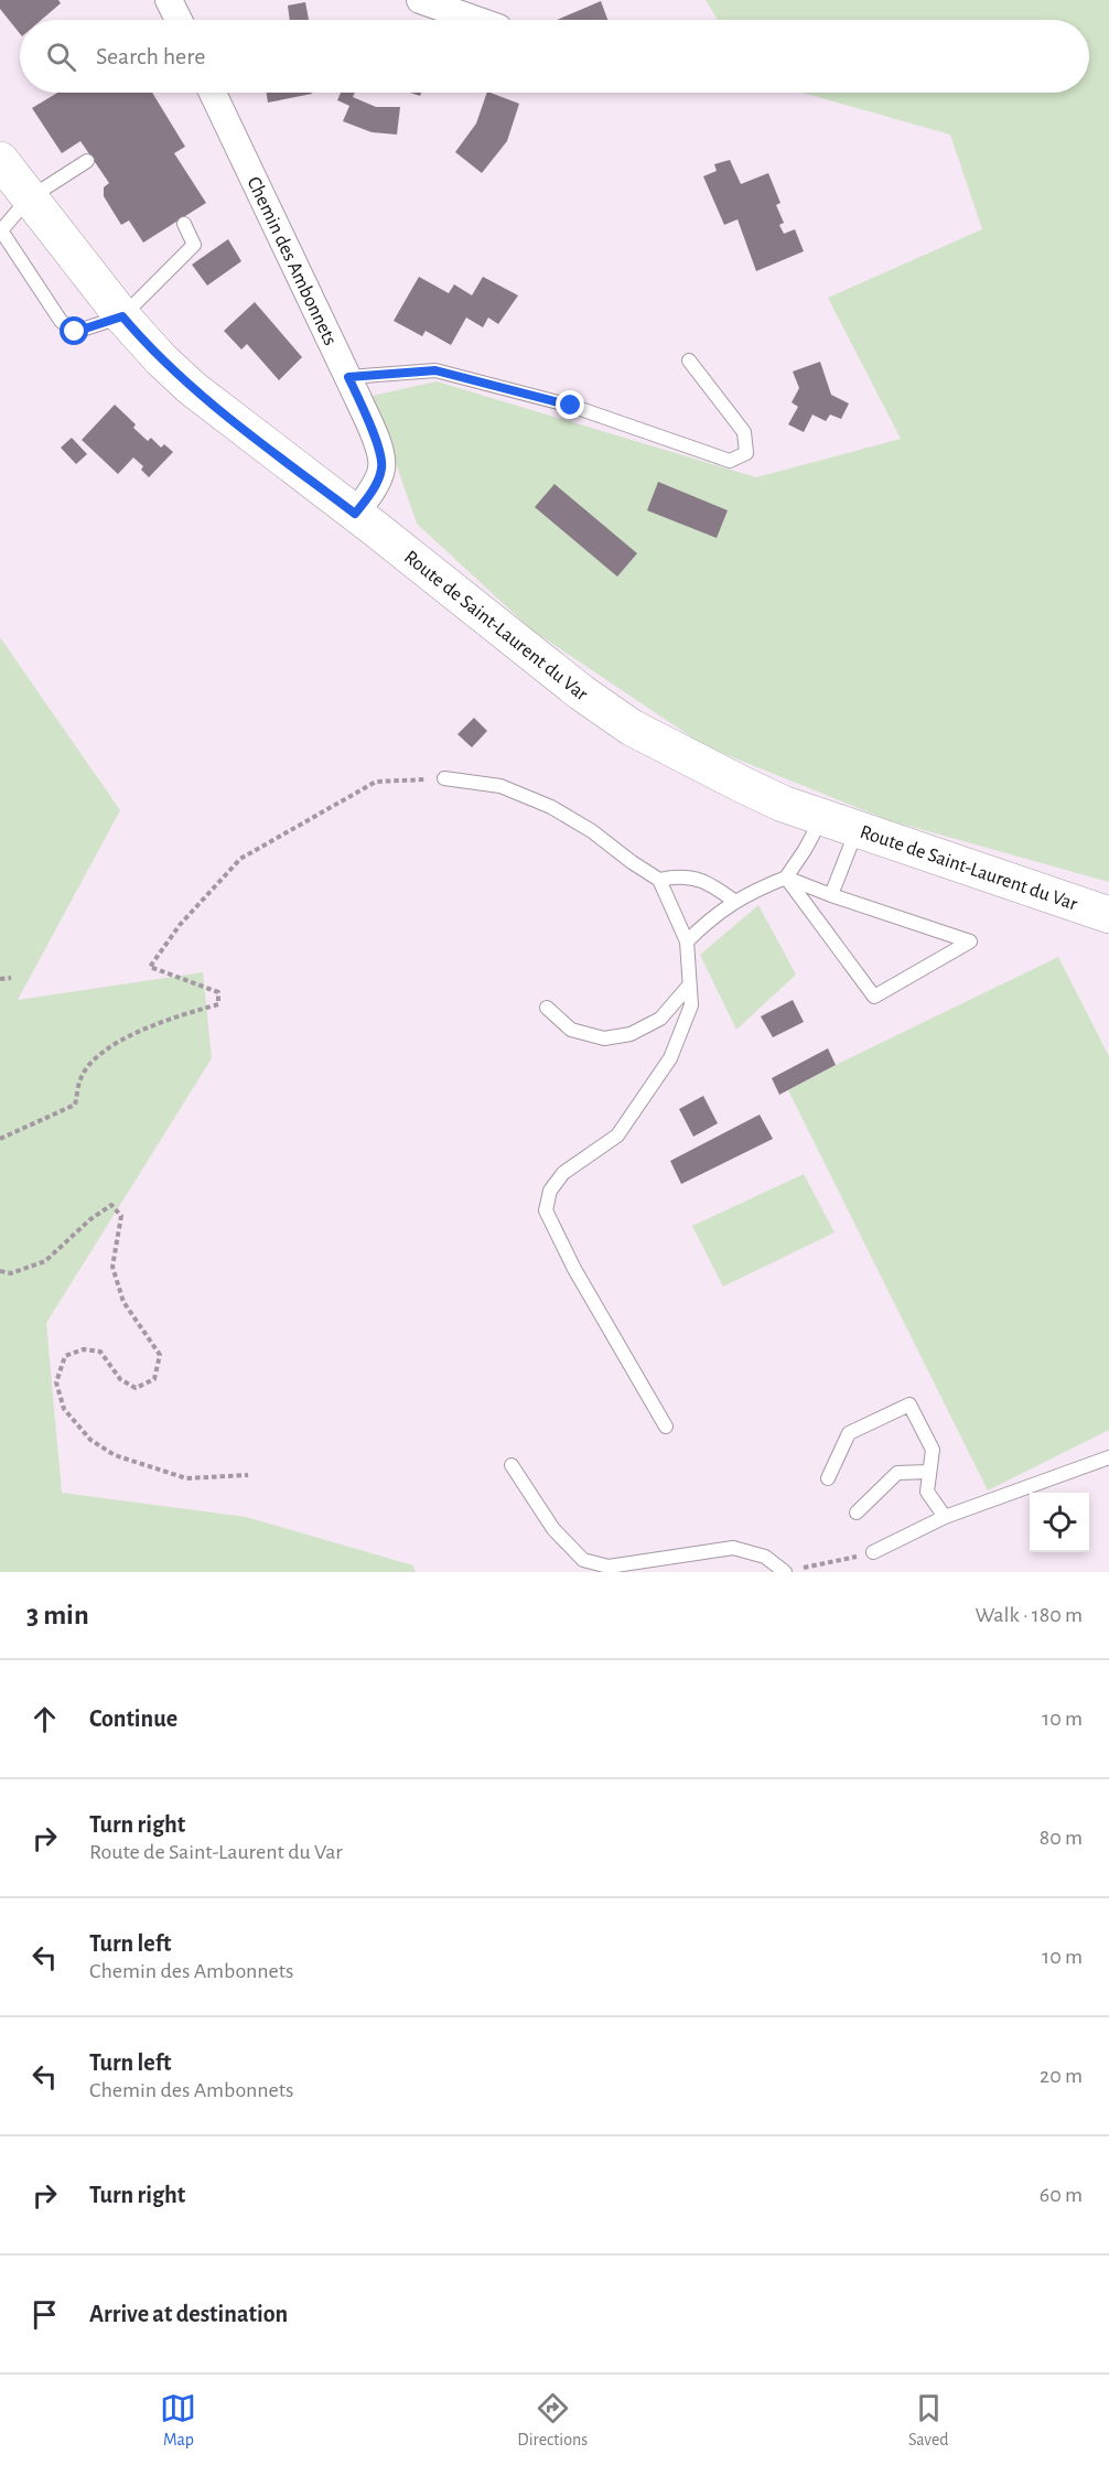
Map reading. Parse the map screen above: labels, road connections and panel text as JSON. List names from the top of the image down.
{
  "streets": {
    "main road": ["Route de Saint-Laurent du Var"],
    "street": ["Chemin des Ambonnets"]
  },
  "crossings": [
    ["Chemin des Ambonnets", "Route de Saint-Laurent du Var"]
  ],
  "page": {
    "search": "Search here",
    "heading": ["3 min", "Walk · 180 m"],
    "list": [
      ["Continue", "10 m"],
      ["Turn right", "Route de Saint-Laurent du Var", "80 m"],
      ["Turn left", "Chemin des Ambonnets", "10 m"],
      ["Turn left", "Chemin des Ambonnets", "20 m"],
      ["Turn right", "60 m"],
      "Arrive at destination"
    ],
    "nav": ["Map", "Directions", "Saved"]
  }
}
